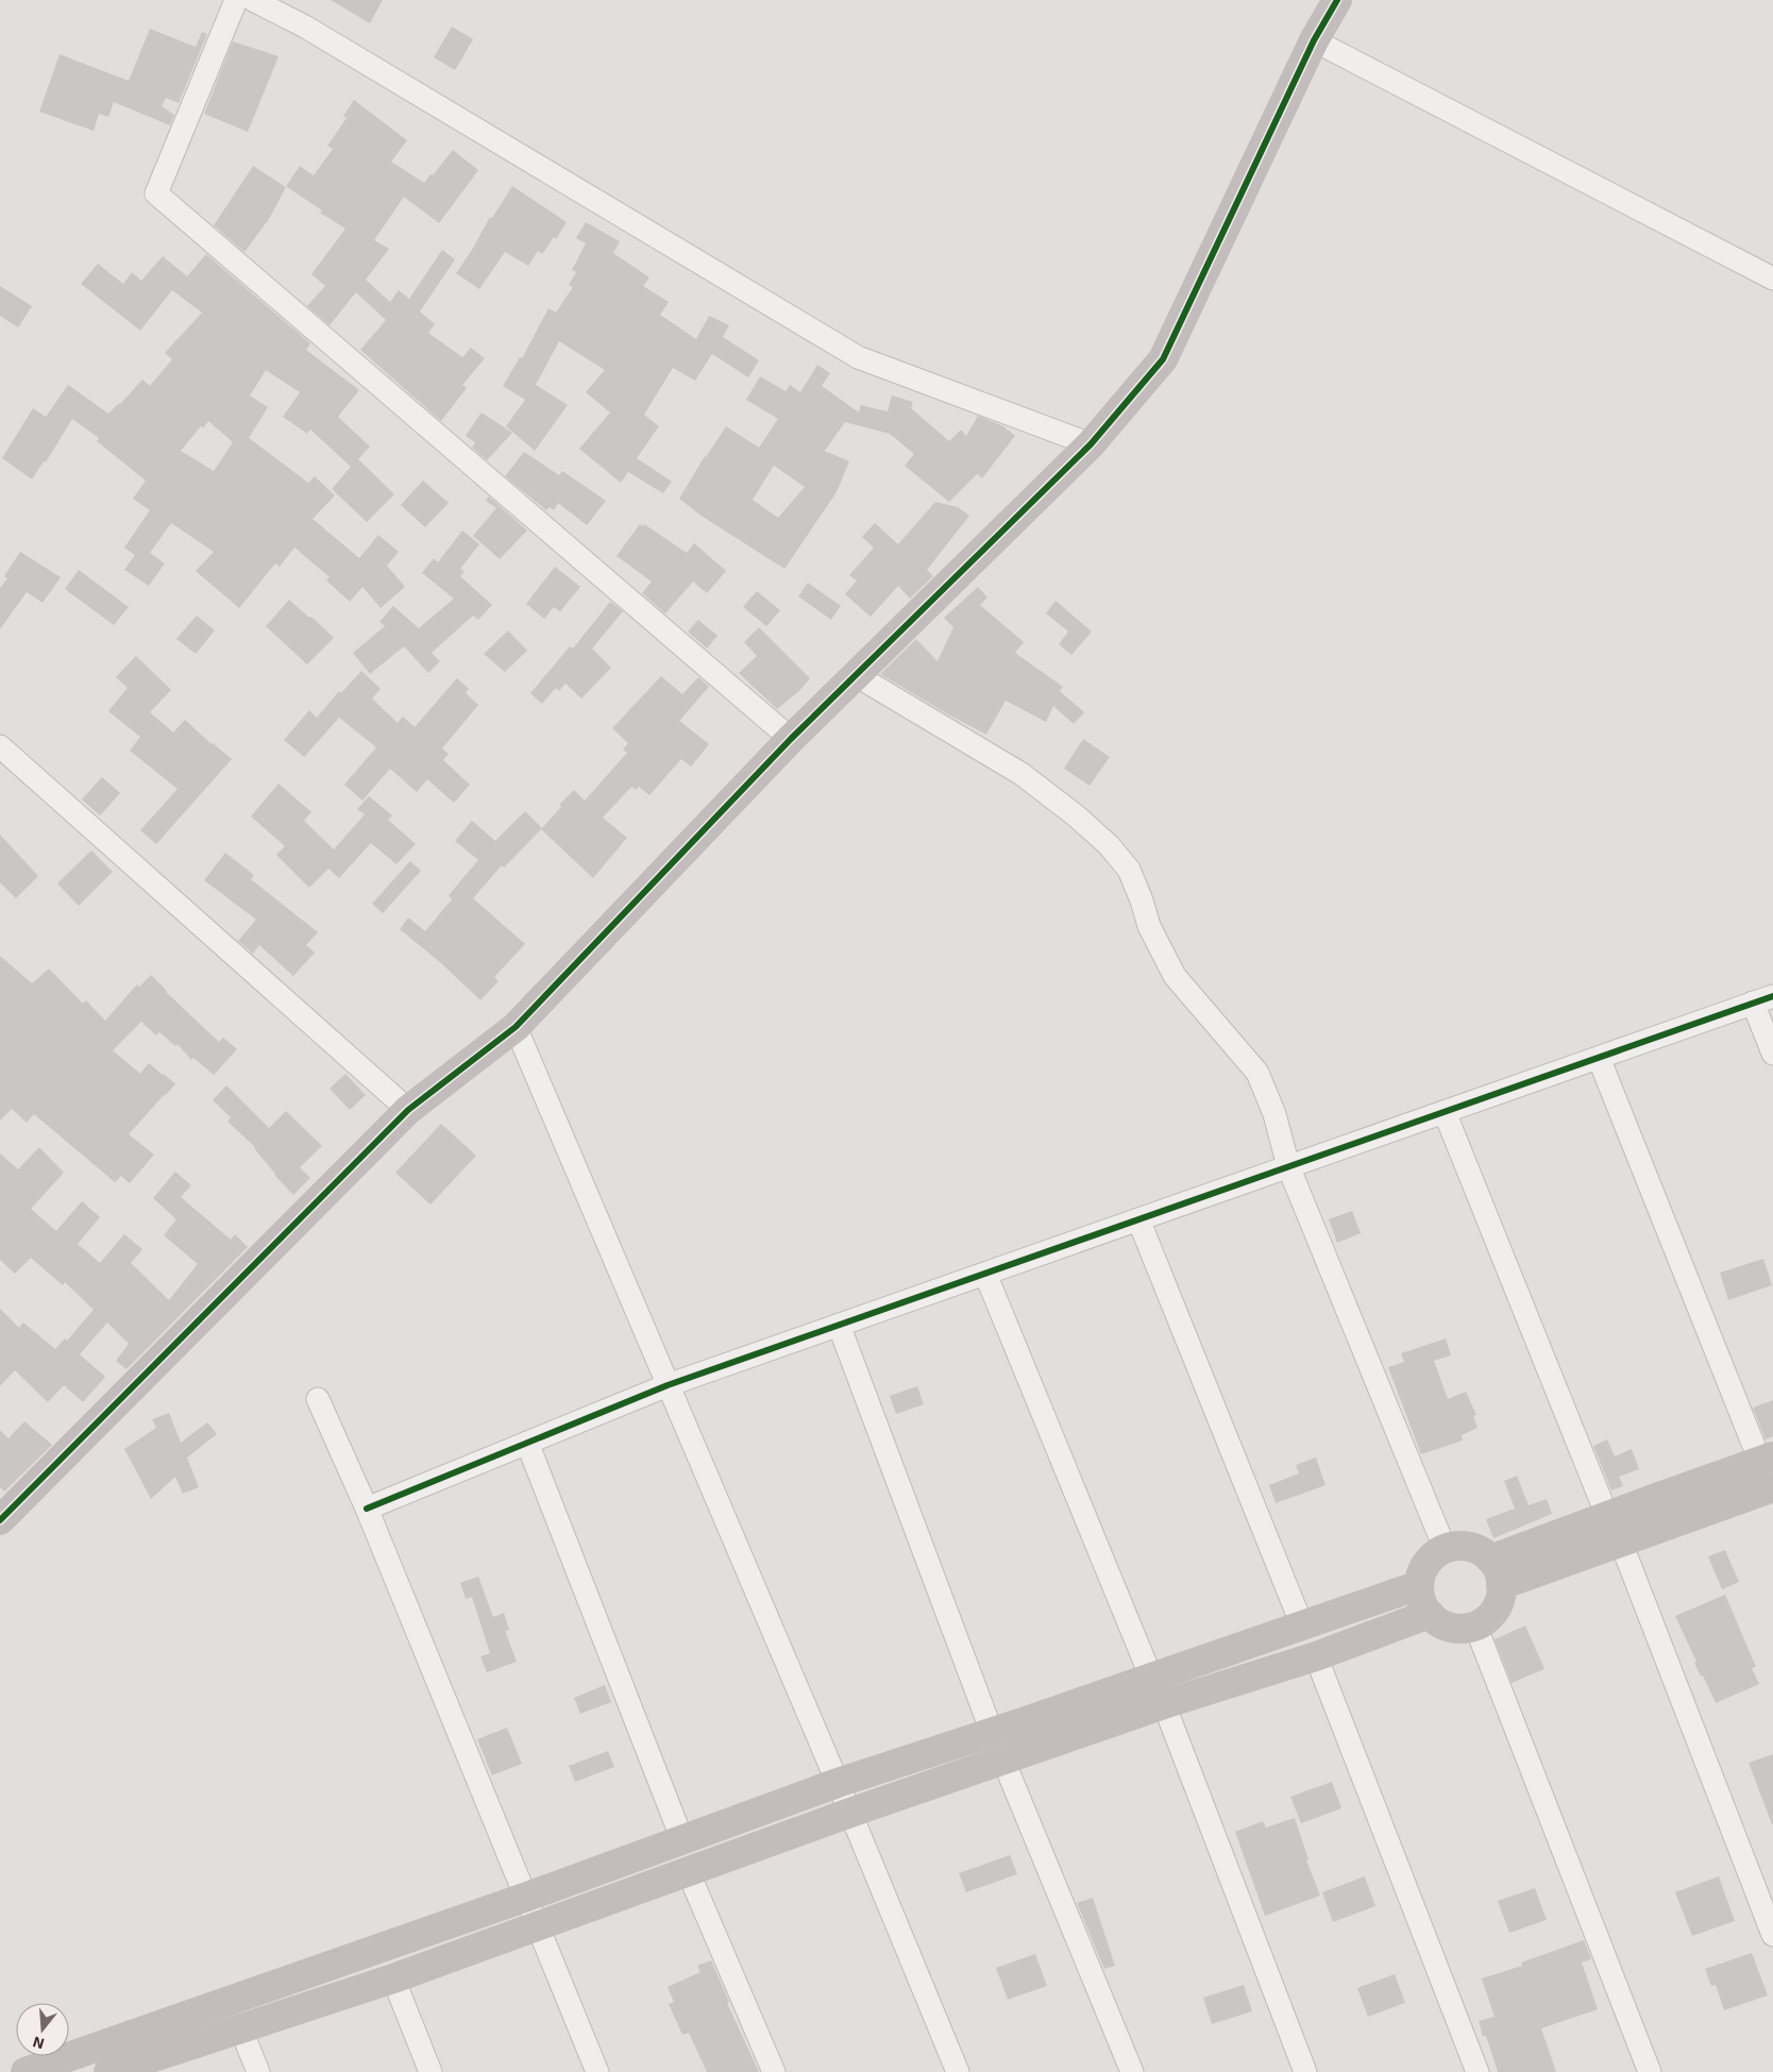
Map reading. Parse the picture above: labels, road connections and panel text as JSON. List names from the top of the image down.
{
  "north": "bottom"
}
